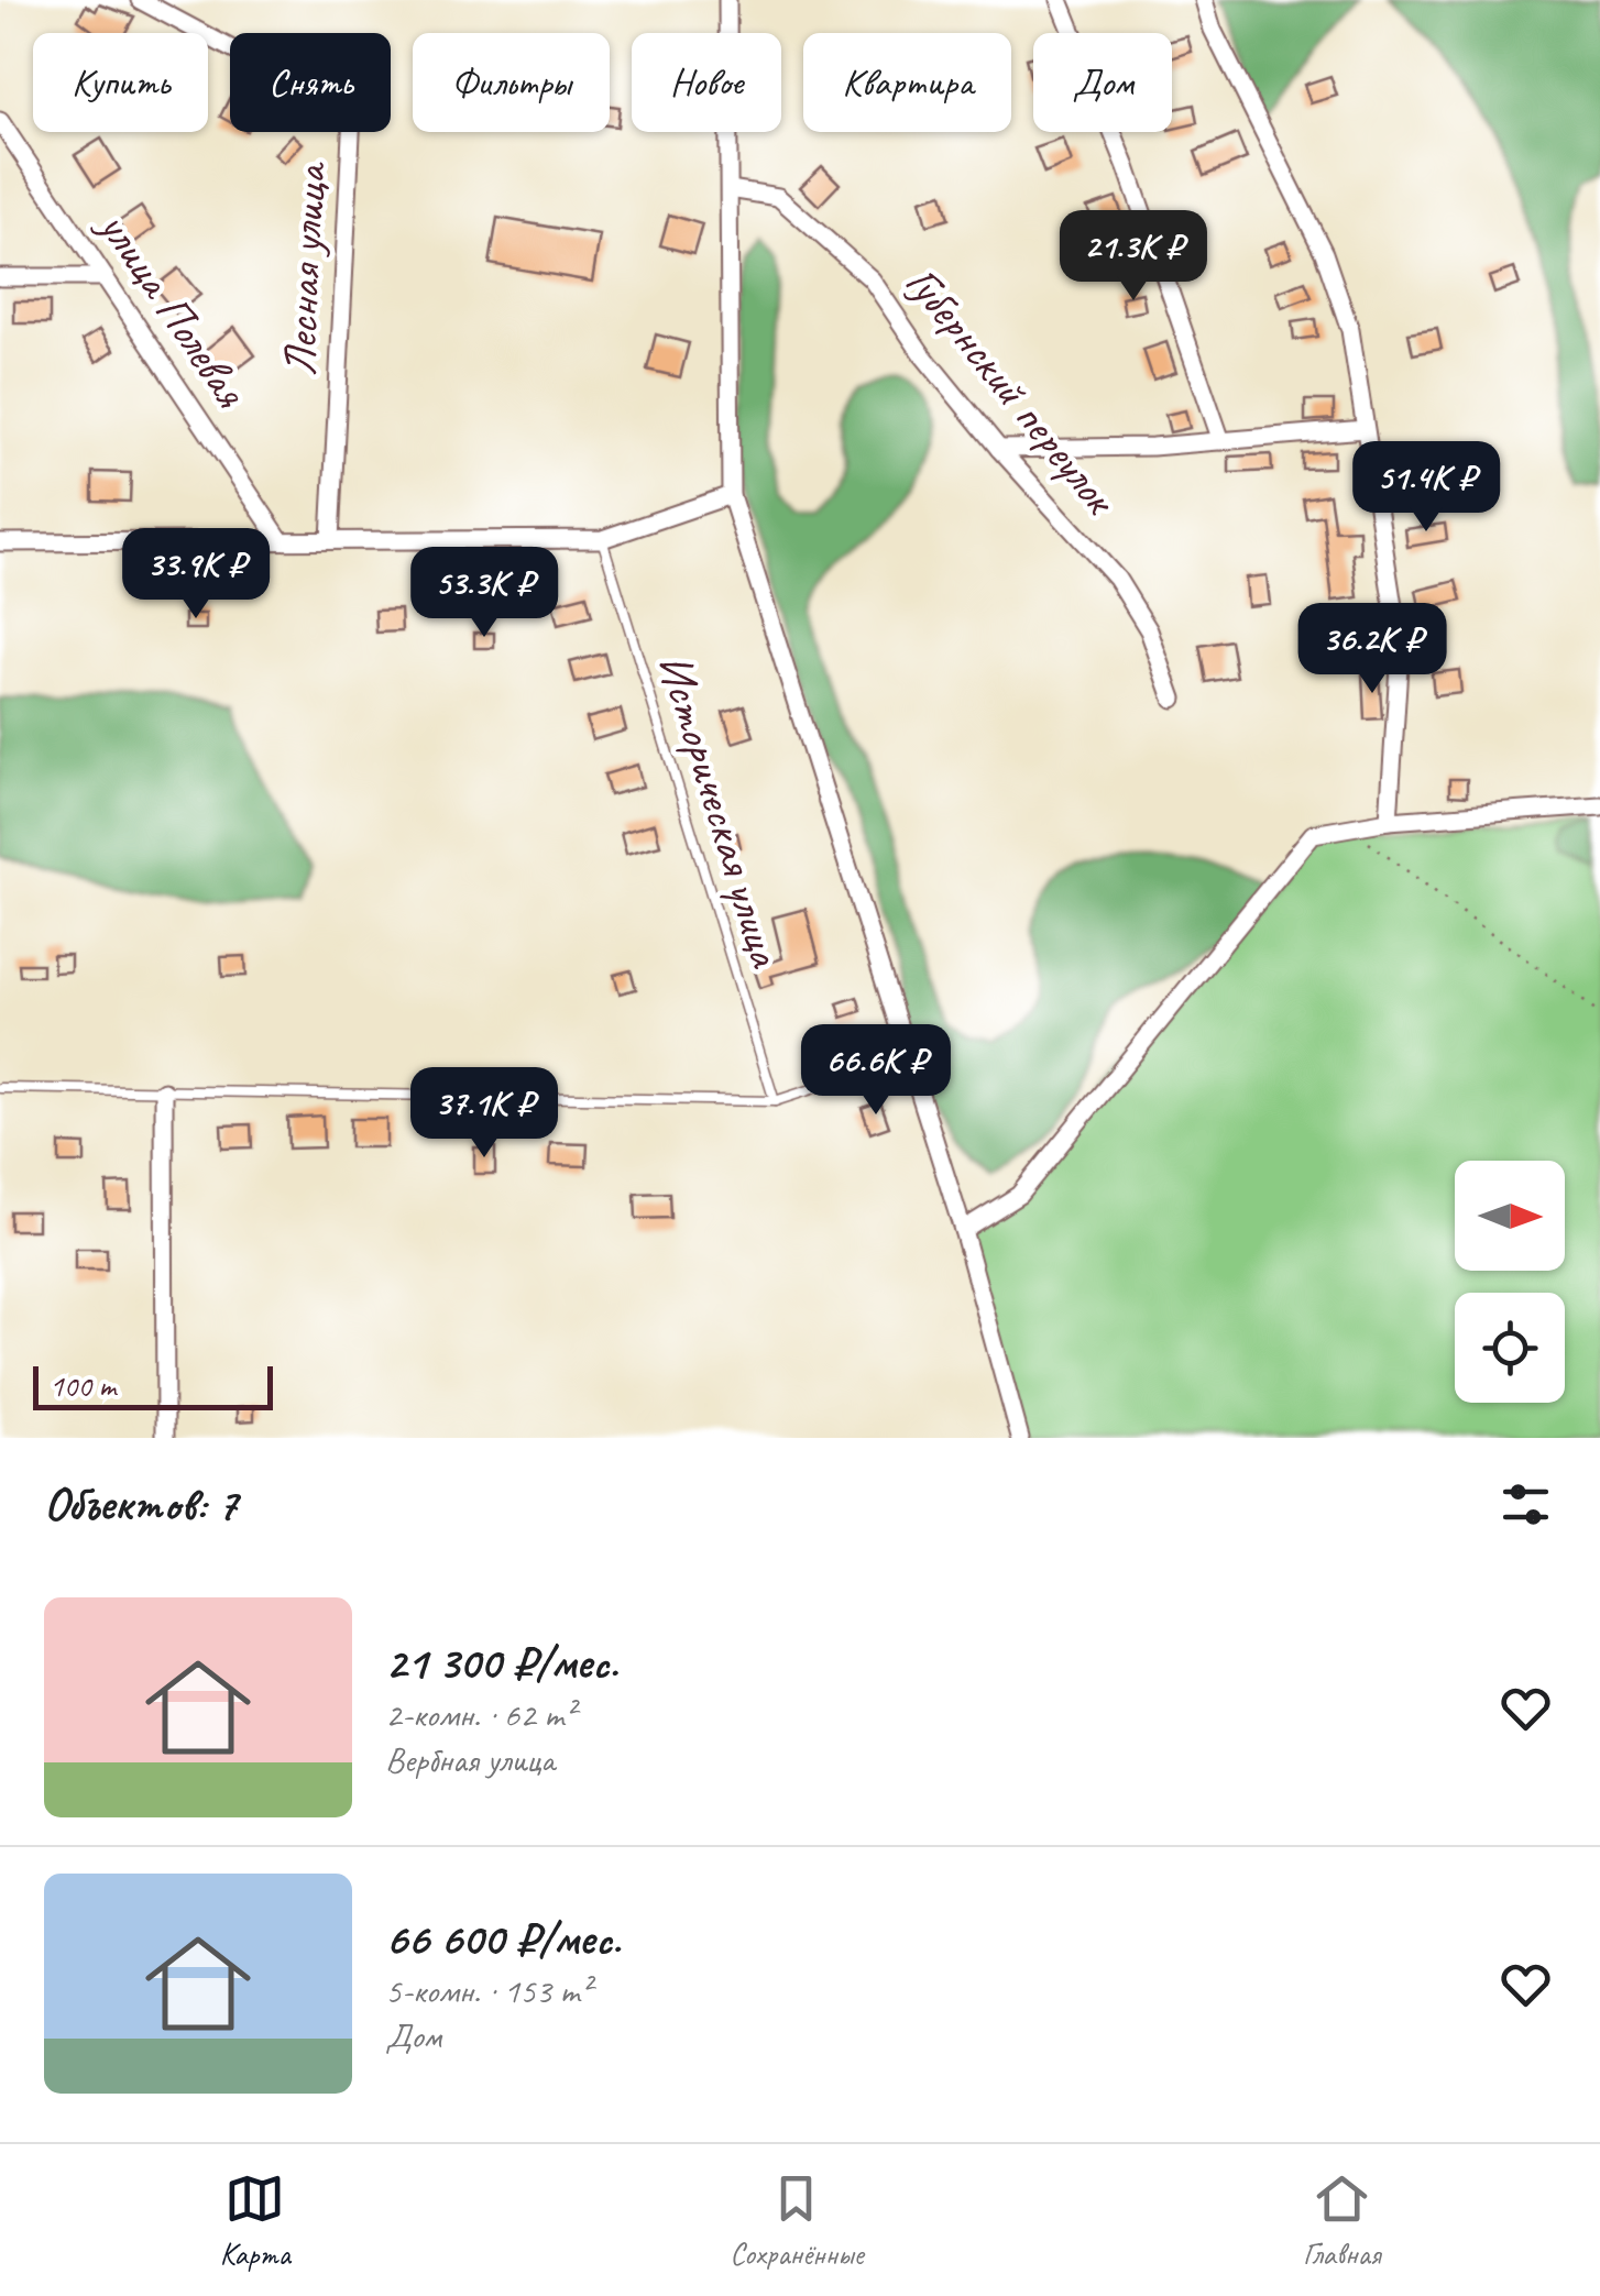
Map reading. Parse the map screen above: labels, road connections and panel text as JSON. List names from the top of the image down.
{
  "streets": {
    "street": ["Лесная улица", "улица Полевая", "Губернский переулок"],
    "lane": ["Историческая улица"]
  },
  "scale_bar": "100 m",
  "north": "right",
  "page": {
    "chip": [
      "Купить",
      "Снять",
      "Фильтры",
      "Новое",
      "Квартира",
      "Дом"
    ],
    "price": [
      "21.3K ₽",
      "51.4K ₽",
      "33.9K ₽",
      "53.3K ₽",
      "36.2K ₽",
      "66.6K ₽",
      "37.1K ₽"
    ],
    "scale": "100 m",
    "heading": "Объектов: 7",
    "list": [
      {
        "name": "21 300 ₽/мес.",
        "note": "2-комн. · 62 m² · Вербная улица"
      },
      {
        "name": "66 600 ₽/мес.",
        "note": "5-комн. · 153 m² · Дом"
      }
    ],
    "tabs": ["Карта", "Сохранённые", "Главная"]
  }
}
